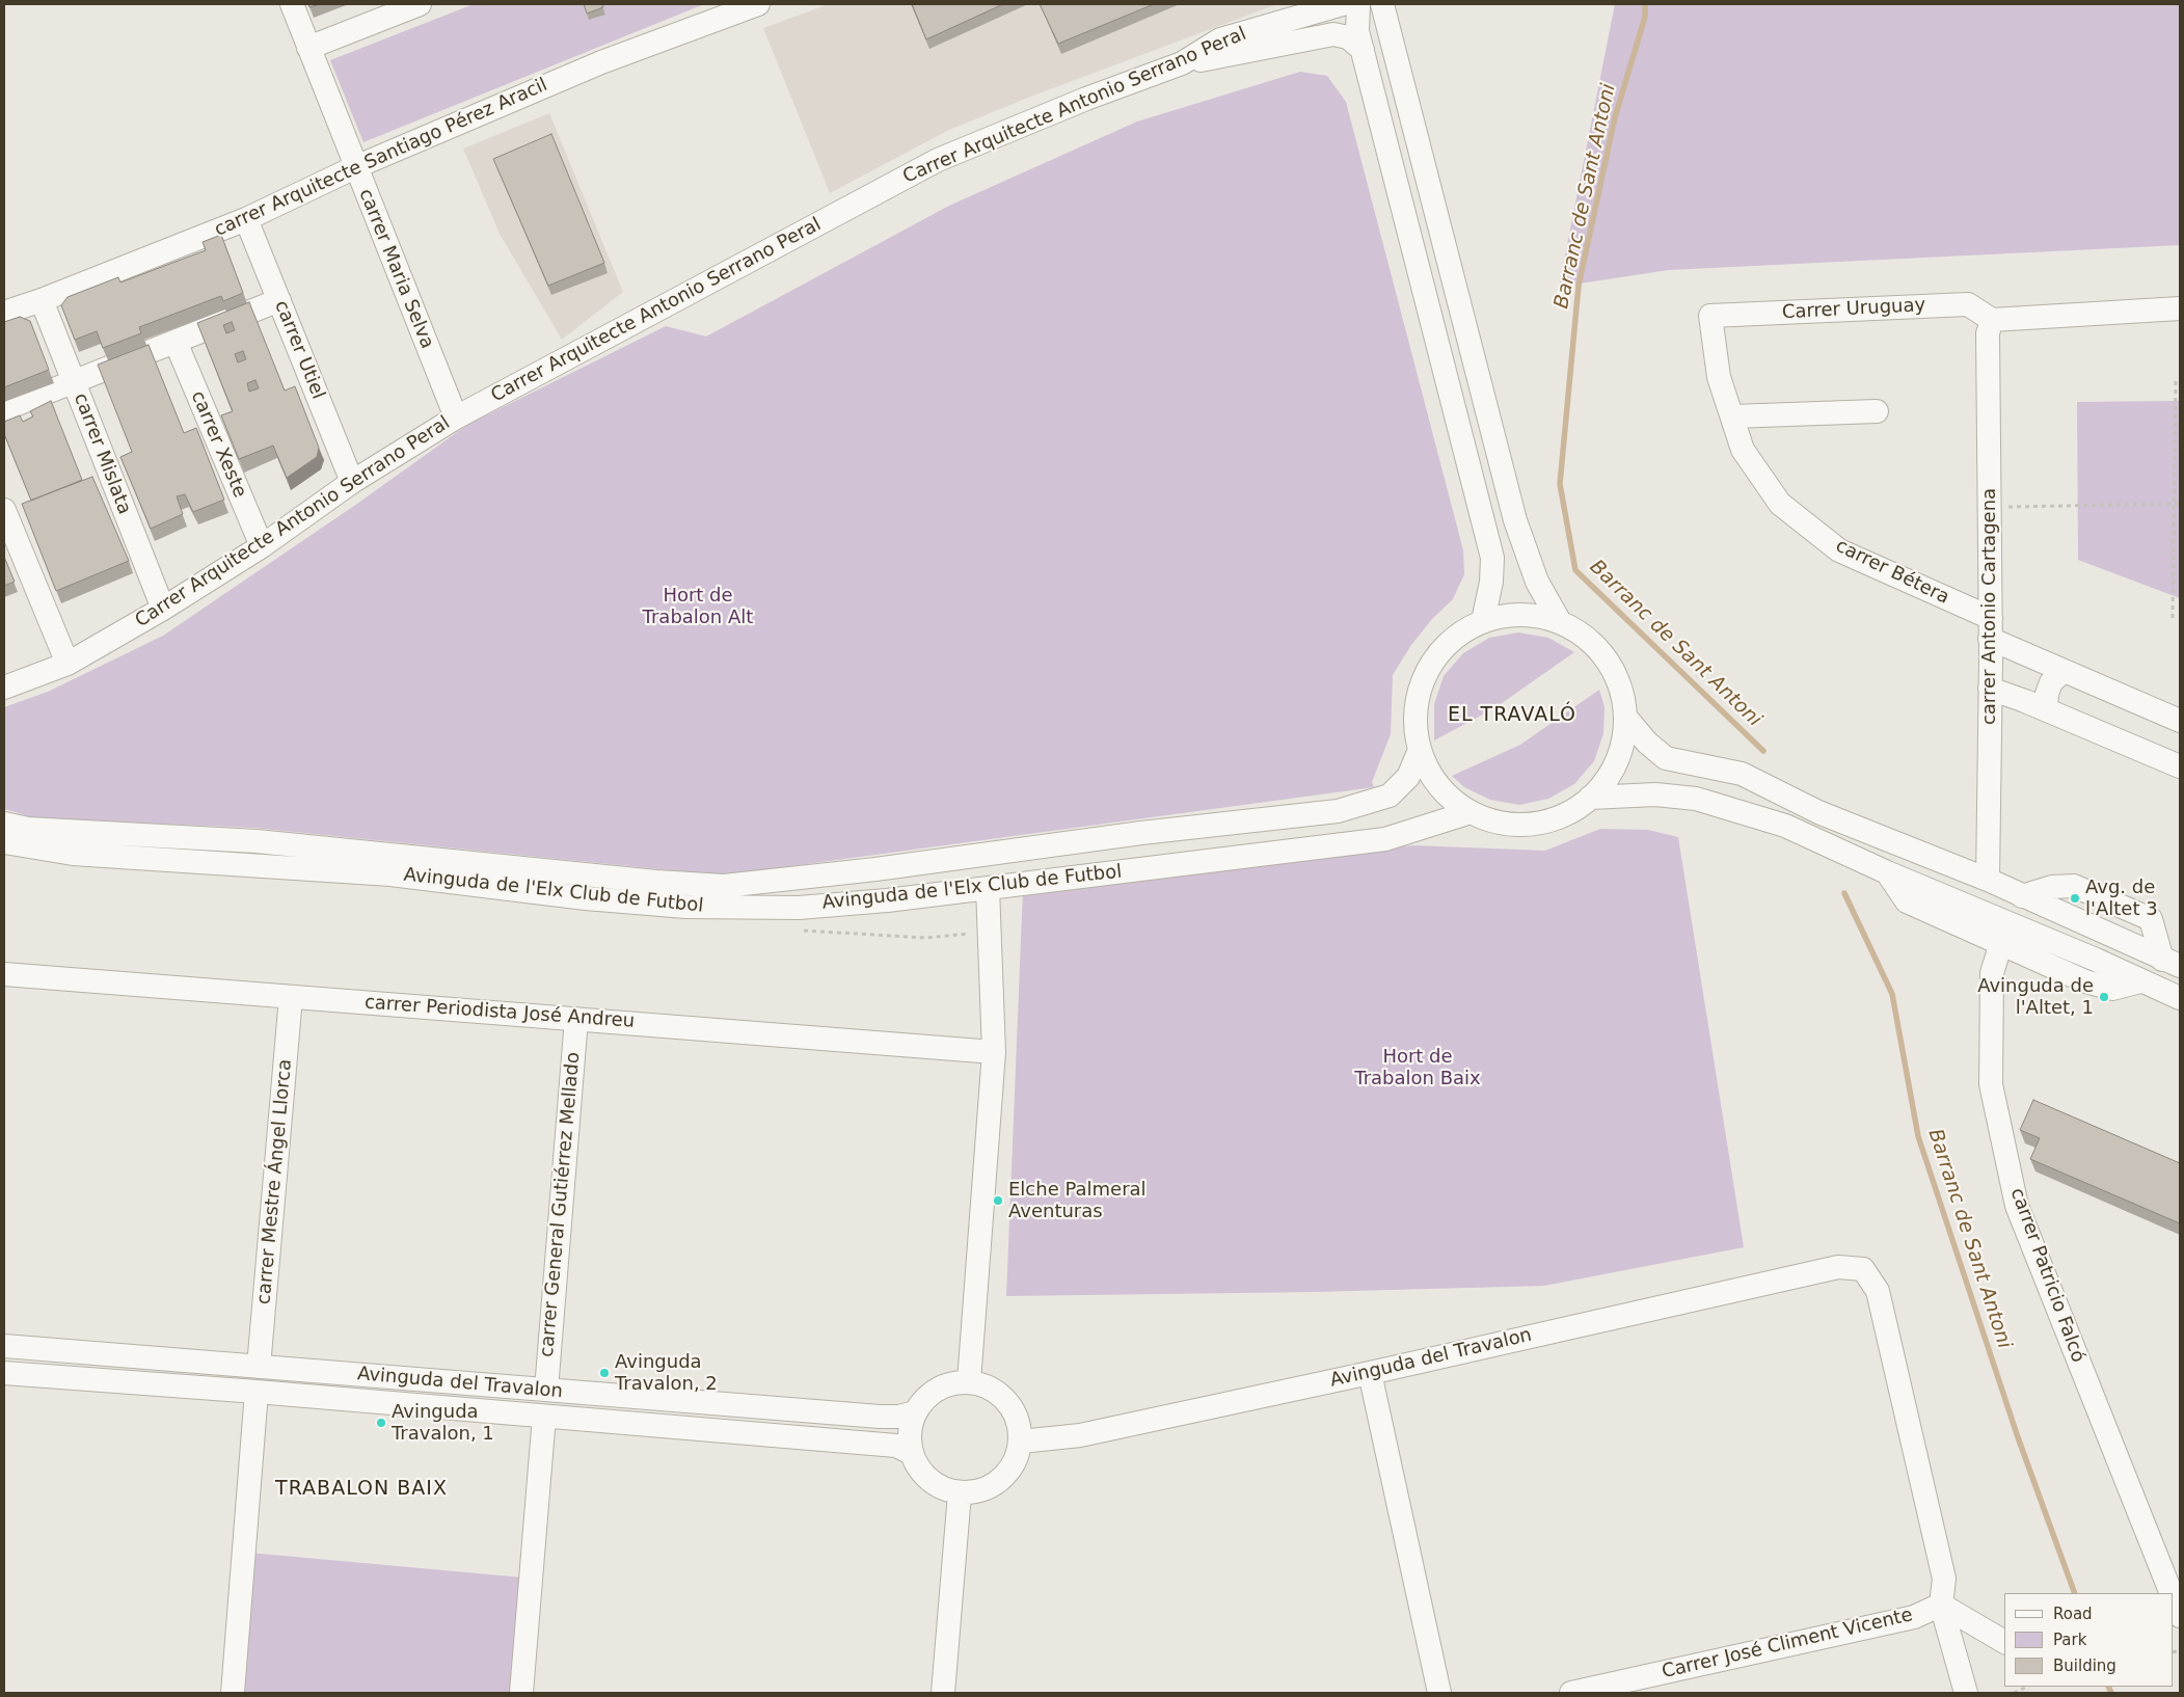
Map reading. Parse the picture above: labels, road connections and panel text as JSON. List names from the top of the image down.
{
  "streets": {
    "street": [
      "Carrer Arquitecte Antonio Serrano Peral",
      "carrer Arquitecte Santiago Pérez Aracil",
      "carrer Maria Selva",
      "Carrer Uruguay",
      "carrer Utiel",
      "carrer Xeste",
      "carrer Mislata",
      "carrer Bétera",
      "carrer Antonio Cartagena",
      "Avinguda de l'Elx Club de Futbol",
      "carrer Periodista José Andreu",
      "carrer Mestre Ángel Llorca",
      "carrer General Gutiérrez Mellado",
      "carrer Patricio Falcó",
      "Avinguda del Travalon",
      "Carrer José Climent Vicente"
    ]
  },
  "crossings": [
    ["Carrer Arquitecte Antonio Serrano Peral", "carrer Maria Selva"],
    ["Carrer Arquitecte Antonio Serrano Peral", "carrer Utiel"],
    ["Carrer Arquitecte Antonio Serrano Peral", "carrer Xeste"],
    ["Carrer Arquitecte Antonio Serrano Peral", "carrer Mislata"],
    ["carrer Arquitecte Santiago Pérez Aracil", "carrer Maria Selva"],
    ["carrer Arquitecte Santiago Pérez Aracil", "carrer Utiel"],
    ["carrer Arquitecte Santiago Pérez Aracil", "carrer Mislata"],
    ["Carrer Uruguay", "carrer Bétera"],
    ["Carrer Uruguay", "carrer Antonio Cartagena"],
    ["carrer Bétera", "carrer Antonio Cartagena"],
    ["carrer Periodista José Andreu", "carrer Mestre Ángel Llorca"],
    ["carrer Periodista José Andreu", "carrer General Gutiérrez Mellado"],
    ["carrer Mestre Ángel Llorca", "Avinguda del Travalon"],
    ["carrer General Gutiérrez Mellado", "Avinguda del Travalon"],
    ["Avinguda del Travalon", "Carrer José Climent Vicente"]
  ],
  "districts": ["EL TRAVALÓ", "TRABALON BAIX"],
  "water": ["Barranc de Sant Antoni"],
  "parks": ["Hort de Trabalon Alt", "Hort de Trabalon Baix"],
  "places": [
    "Avg. de l'Altet 3",
    "Avinguda de l'Altet, 1",
    "Elche Palmeral Aventuras",
    "Avinguda Travalon, 2",
    "Avinguda Travalon, 1"
  ],
  "legend": ["Road", "Park", "Building"]
}
